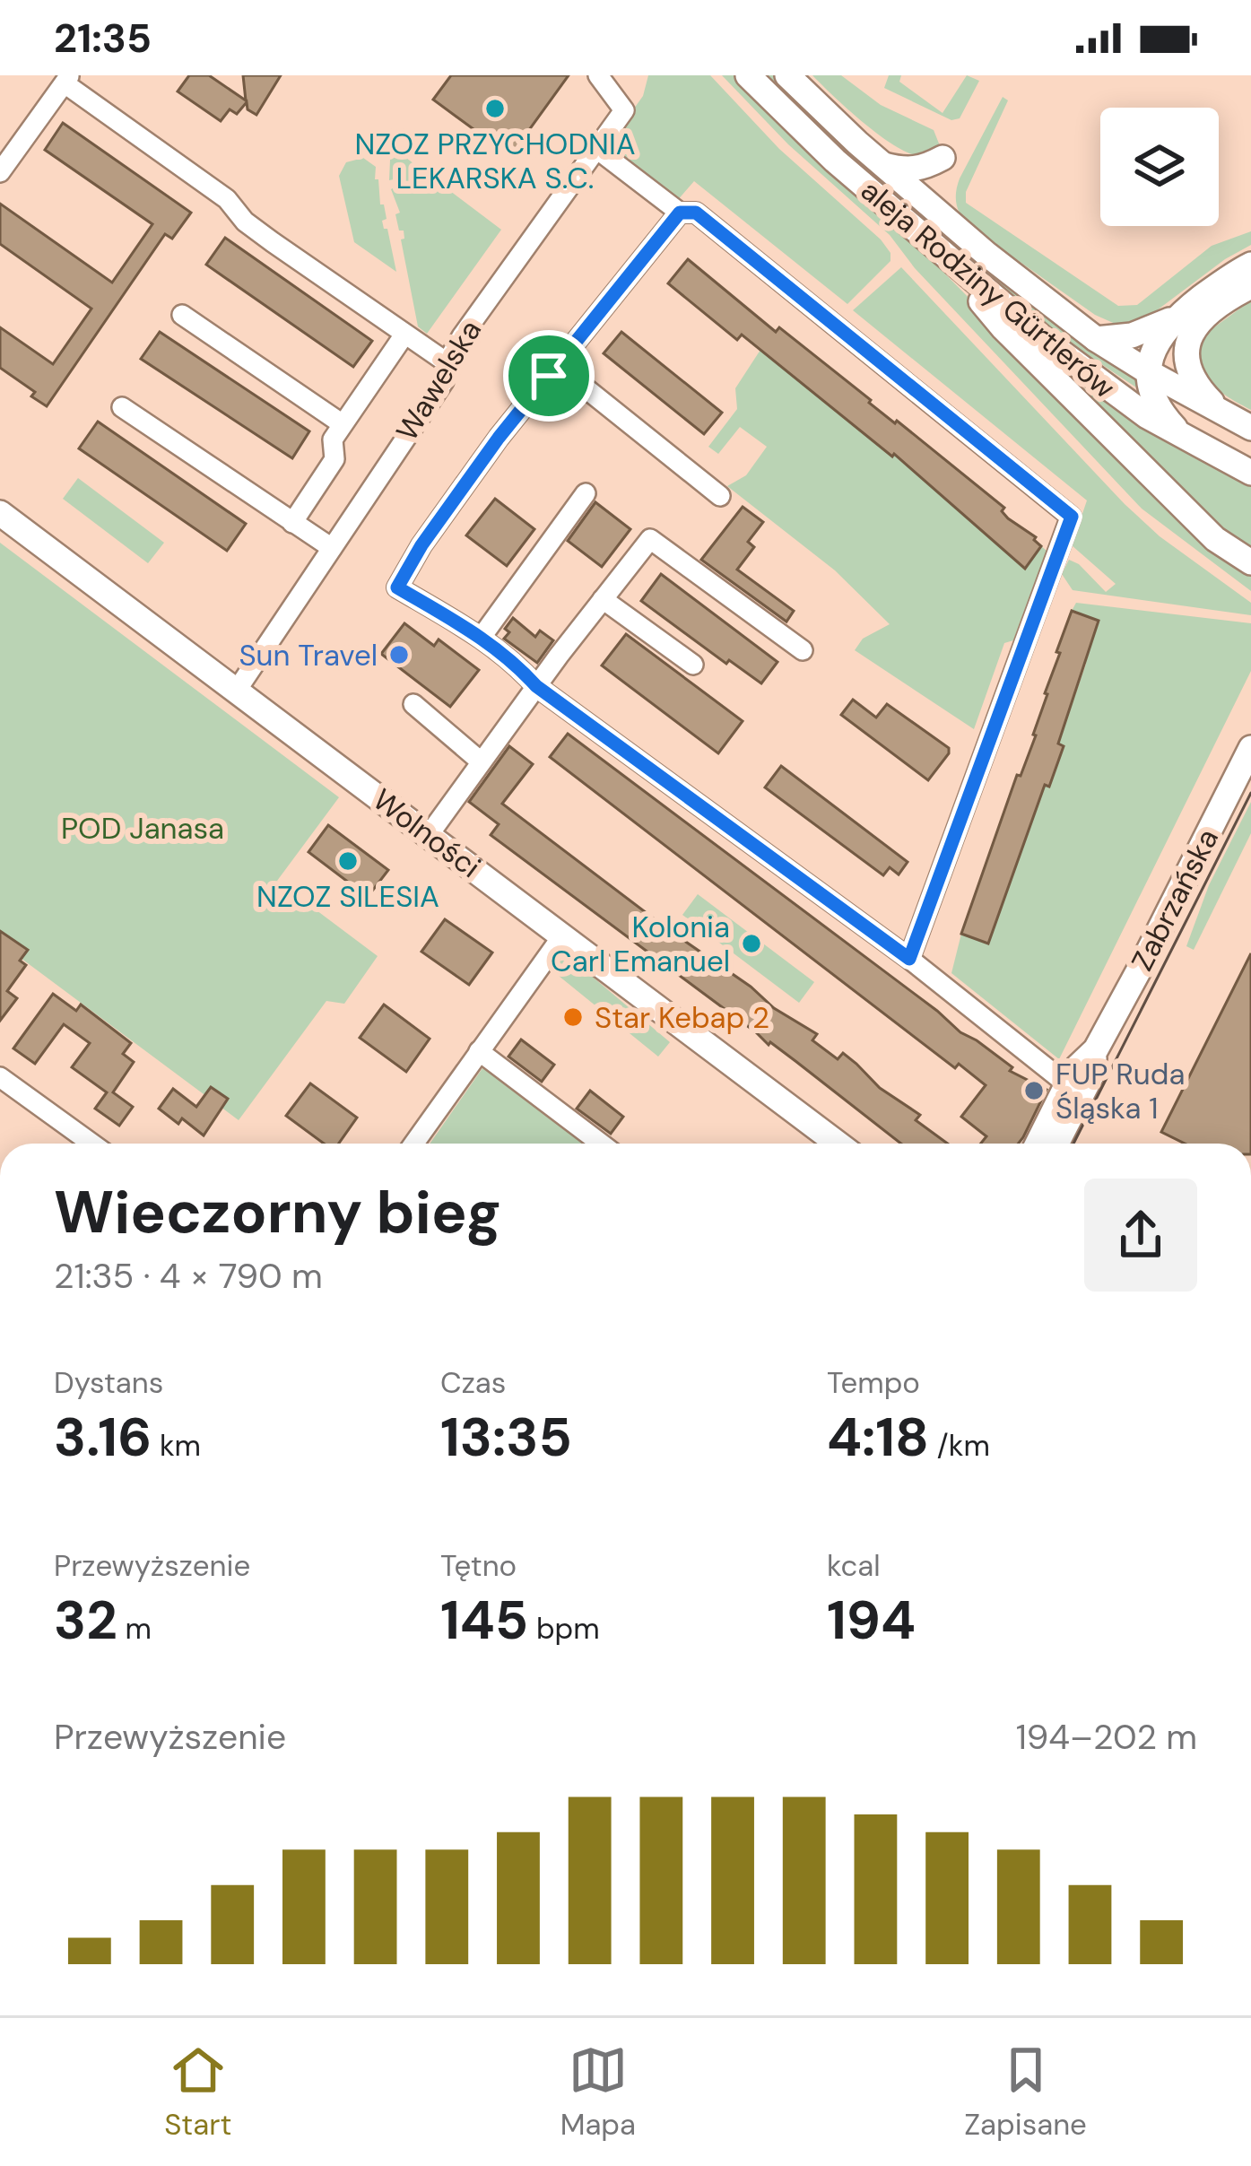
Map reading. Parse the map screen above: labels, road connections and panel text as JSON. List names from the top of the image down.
{
  "streets": {
    "street": [
      "aleja Rodziny Gürtlerów",
      "Wawelska",
      "Wolności",
      "Zabrzańska"
    ]
  },
  "crossings": [
    ["Wawelska", "Wolności"]
  ],
  "parks": ["POD Janasa"],
  "places": [
    "NZOZ PRZYCHODNIA LEKARSKA S.C.",
    "Sun Travel",
    "NZOZ SILESIA",
    "Kolonia Carl Emanuel",
    "Star Kebap 2",
    "FUP Ruda Śląska 1"
  ],
  "page": {
    "status": "21:35",
    "heading": ["Wieczorny bieg", "21:35 · 4 × 790 m"],
    "stats": [
      ["Dystans", "3.16 km"],
      ["Czas", "13:35"],
      ["Tempo", "4:18 /km"],
      ["Przewyższenie", "32 m"],
      ["Tętno", "145 bpm"],
      ["kcal", "194"]
    ],
    "chart": ["Przewyższenie", "194–202 m"],
    "tabs": ["Start", "Mapa", "Zapisane"]
  }
}
